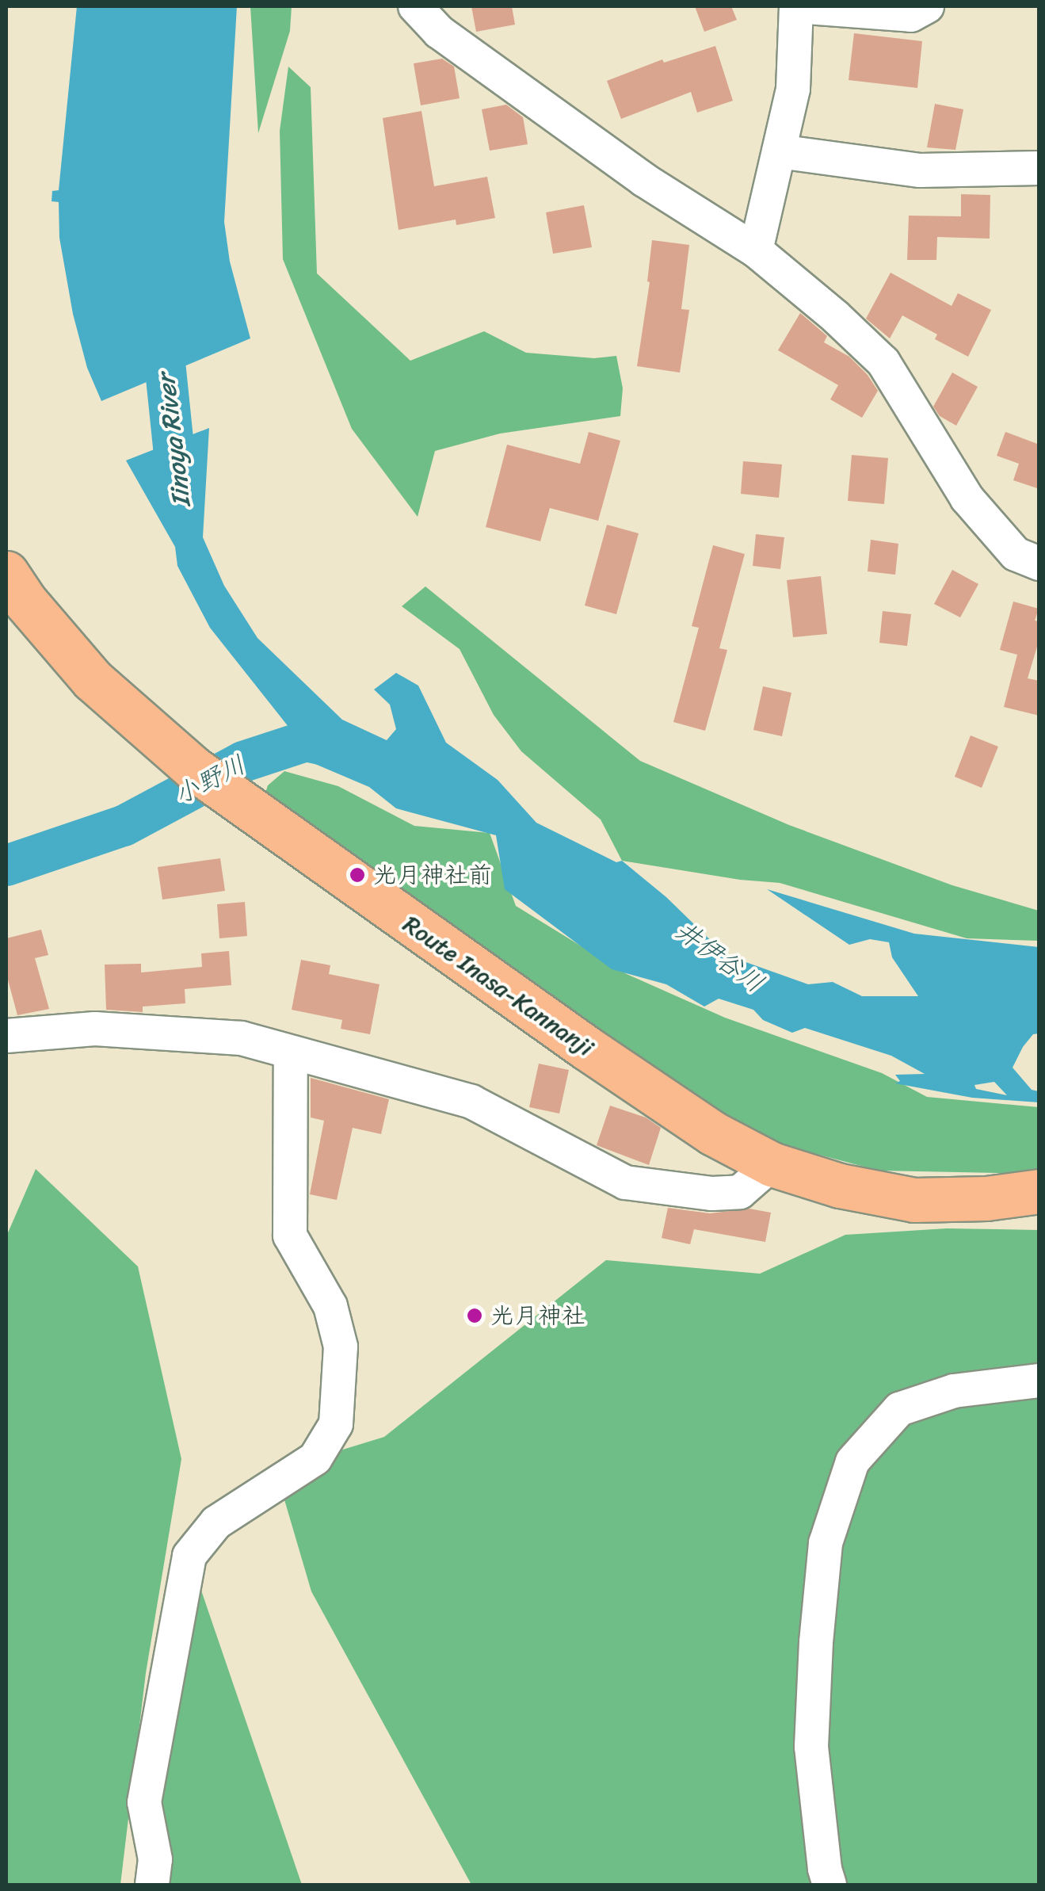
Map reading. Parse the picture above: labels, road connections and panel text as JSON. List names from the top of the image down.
{
  "streets": {
    "main road": ["Route Inasa-Kannanji"]
  },
  "water": ["Iinoya River", "小野川", "井伊谷川"],
  "places": ["光月神社前", "光月神社"]
}
